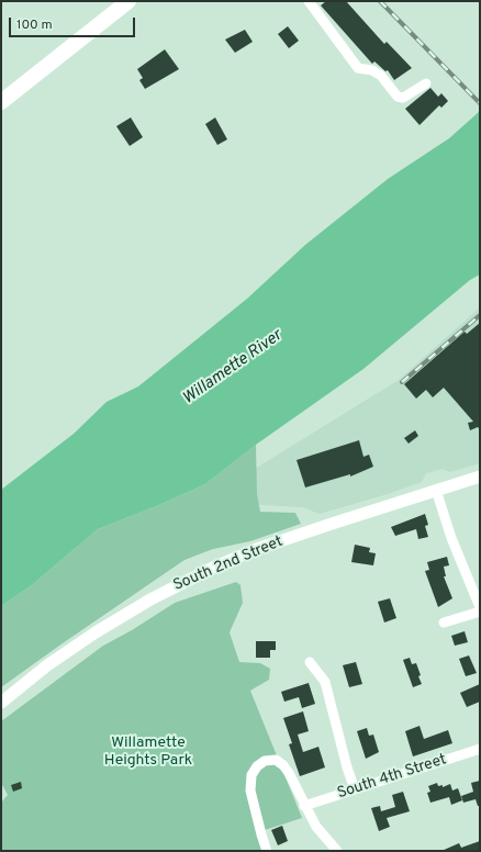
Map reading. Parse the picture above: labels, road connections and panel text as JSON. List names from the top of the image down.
{
  "streets": {
    "street": ["South 2nd Street", "South 4th Street"]
  },
  "water": ["Willamette River"],
  "parks": ["Willamette Heights Park"],
  "scale_bar": "100 m"
}
